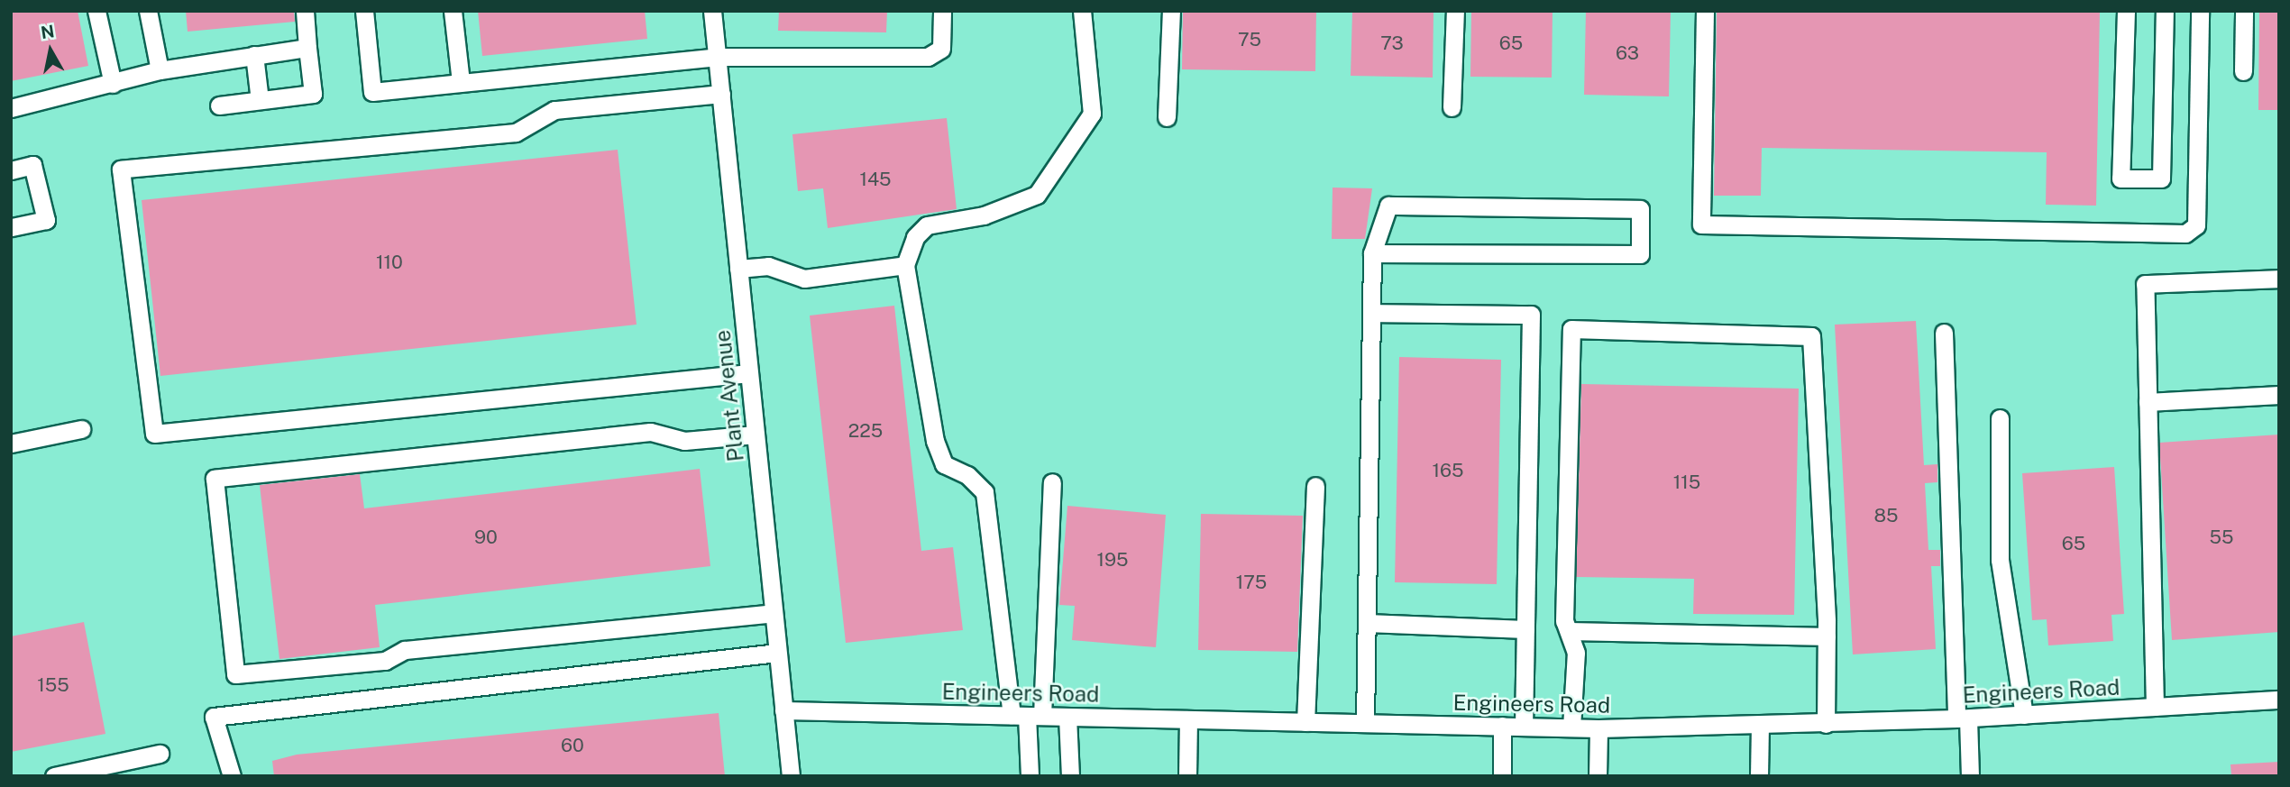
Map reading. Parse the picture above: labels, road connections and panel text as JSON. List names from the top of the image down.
{
  "streets": {
    "street": ["Plant Avenue", "Engineers Road"]
  },
  "crossings": [
    ["Plant Avenue", "Engineers Road"]
  ],
  "house_numbers": [
    "75",
    "73",
    "65",
    "63",
    "145",
    "110",
    "225",
    "165",
    "115",
    "85",
    "90",
    "55",
    "65",
    "195",
    "175",
    "155",
    "60"
  ],
  "north": "top"
}
